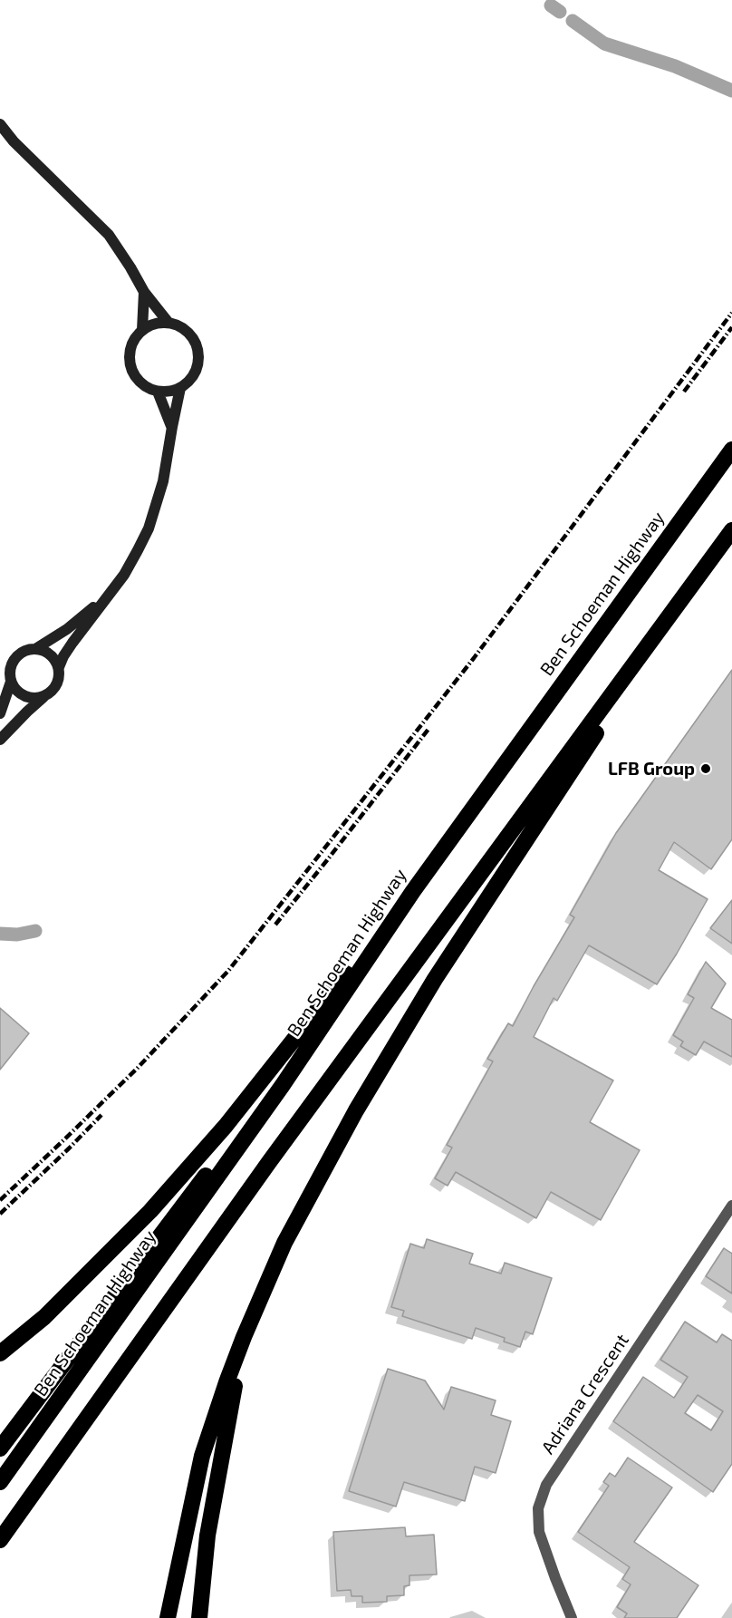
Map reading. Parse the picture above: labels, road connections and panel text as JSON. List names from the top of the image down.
{
  "streets": {
    "highway": ["Ben Schoeman Highway"],
    "street": ["Adriana Crescent"]
  },
  "places": ["LFB Group"]
}
